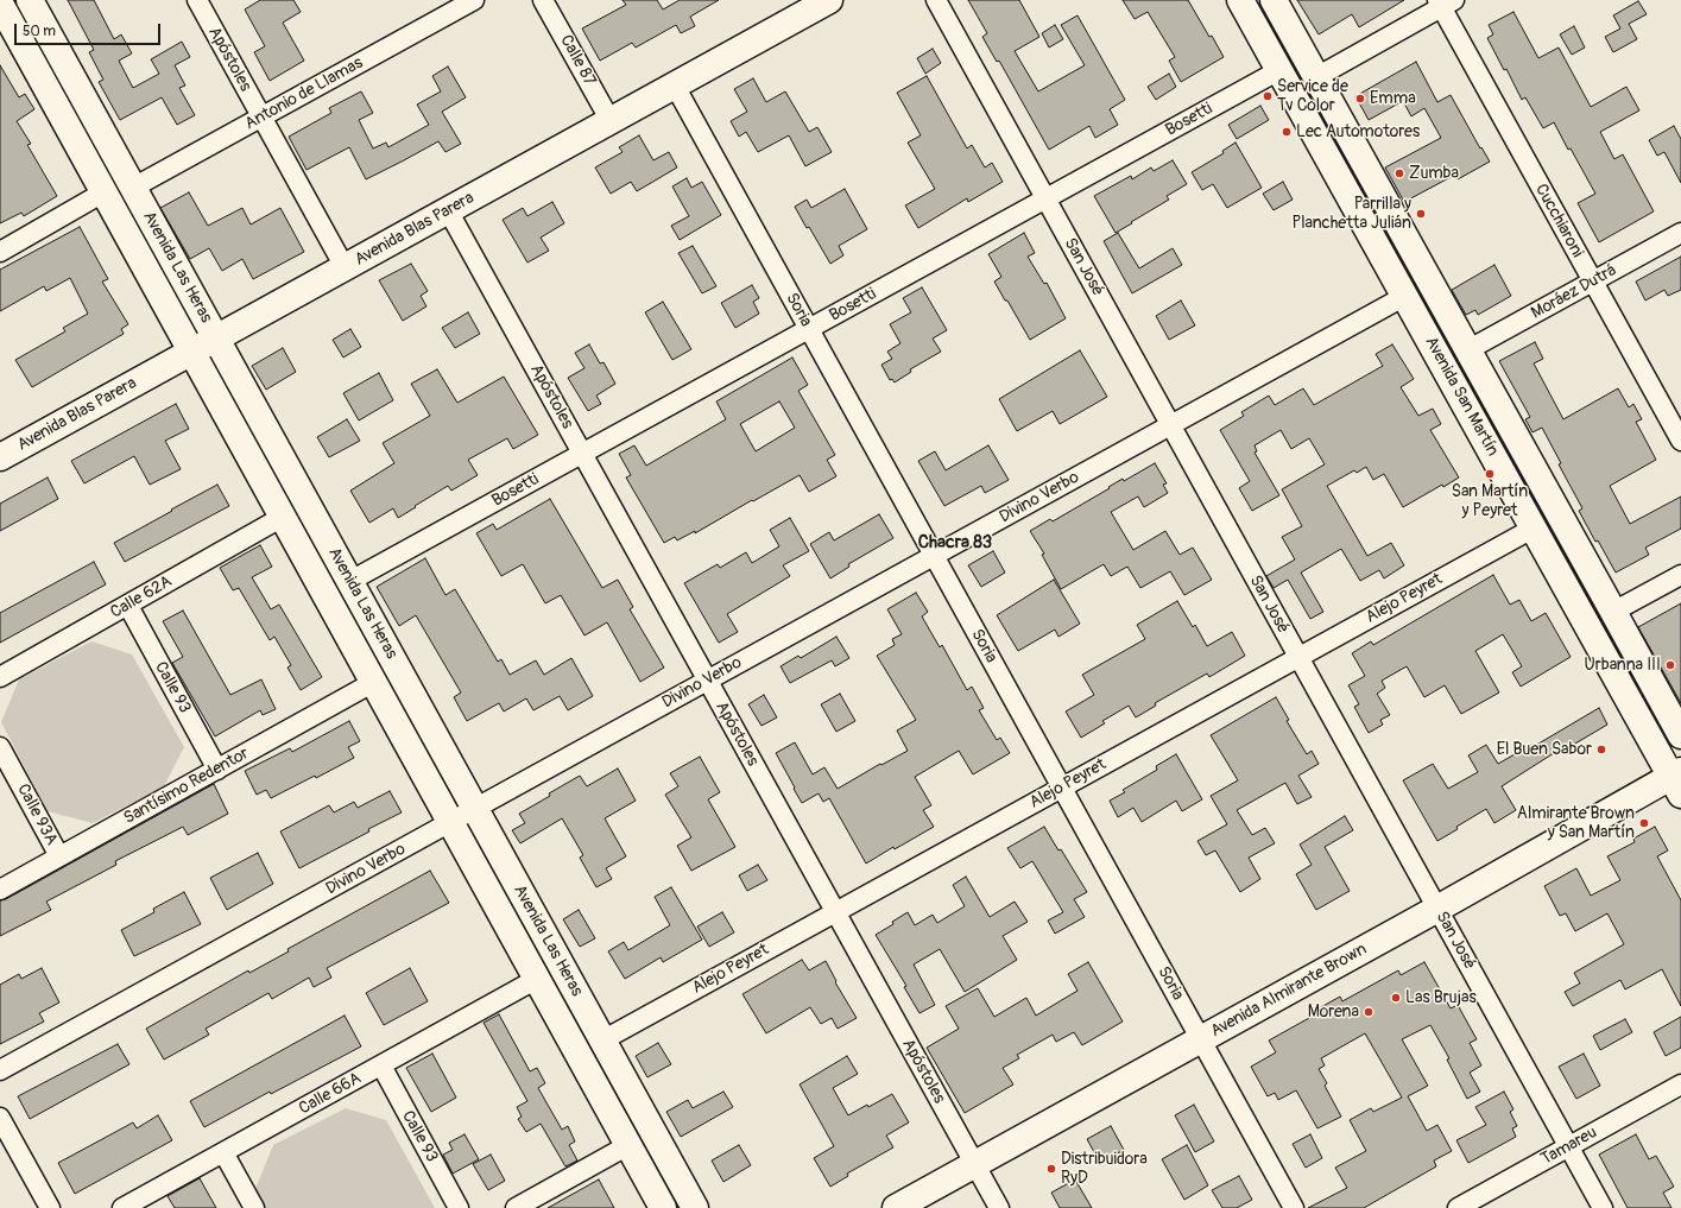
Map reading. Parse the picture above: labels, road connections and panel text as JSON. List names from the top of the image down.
{
  "streets": {
    "main road": [
      "Avenida Blas Parera",
      "Avenida Las Heras",
      "Avenida San Martín",
      "Avenida Almirante Brown"
    ],
    "street": [
      "Apóstoles",
      "Calle 87",
      "Antonio de Llamas",
      "Bosetti",
      "Cucchiaroni",
      "San José",
      "Moráez Dutrá",
      "Soria",
      "Divino Verbo",
      "Calle 62A",
      "Alejo Peyret",
      "Calle 93",
      "Santísimo Redentor",
      "Calle 93A",
      "Calle 66A",
      "Tamareu"
    ]
  },
  "crossings": [
    ["Apóstoles", "Antonio de Llamas"],
    ["Apóstoles", "Bosetti"],
    ["Apóstoles", "Avenida Blas Parera"],
    ["Apóstoles", "Divino Verbo"],
    ["Apóstoles", "Alejo Peyret"],
    ["Apóstoles", "Avenida Almirante Brown"],
    ["Calle 87", "Avenida Blas Parera"],
    ["Antonio de Llamas", "Avenida Las Heras"],
    ["Bosetti", "Avenida Las Heras"],
    ["Bosetti", "San José"],
    ["Bosetti", "Soria"],
    ["Bosetti", "Avenida San Martín"],
    ["Cucchiaroni", "Moráez Dutrá"],
    ["Avenida Blas Parera", "Avenida Las Heras"],
    ["Avenida Blas Parera", "Soria"],
    ["Avenida Las Heras", "Divino Verbo"],
    ["Avenida Las Heras", "Calle 62A"],
    ["Avenida Las Heras", "Alejo Peyret"],
    ["Avenida Las Heras", "Santísimo Redentor"],
    ["Avenida Las Heras", "Calle 66A"],
    ["San José", "Divino Verbo"],
    ["San José", "Alejo Peyret"],
    ["San José", "Avenida Almirante Brown"],
    ["San José", "Tamareu"],
    ["Moráez Dutrá", "Avenida San Martín"],
    ["Soria", "Divino Verbo"],
    ["Soria", "Alejo Peyret"],
    ["Soria", "Avenida Almirante Brown"],
    ["Avenida San Martín", "Divino Verbo"],
    ["Avenida San Martín", "Alejo Peyret"],
    ["Avenida San Martín", "Avenida Almirante Brown"],
    ["Calle 62A", "Calle 93"],
    ["Calle 93", "Santísimo Redentor"],
    ["Calle 93", "Calle 66A"],
    ["Santísimo Redentor", "Calle 93A"]
  ],
  "districts": ["Chacra 83"],
  "places": [
    "Service de Tv Color",
    "Emma",
    "Lec Automotores",
    "Zumba",
    "Parrilla y Planchetta Julián",
    "San Martín y Peyret",
    "Urbanna III",
    "El Buen Sabor",
    "Almirante Brown y San Martín",
    "Las Brujas",
    "Morena",
    "Distribuidora RyD"
  ],
  "scale_bar": "50 m"
}
